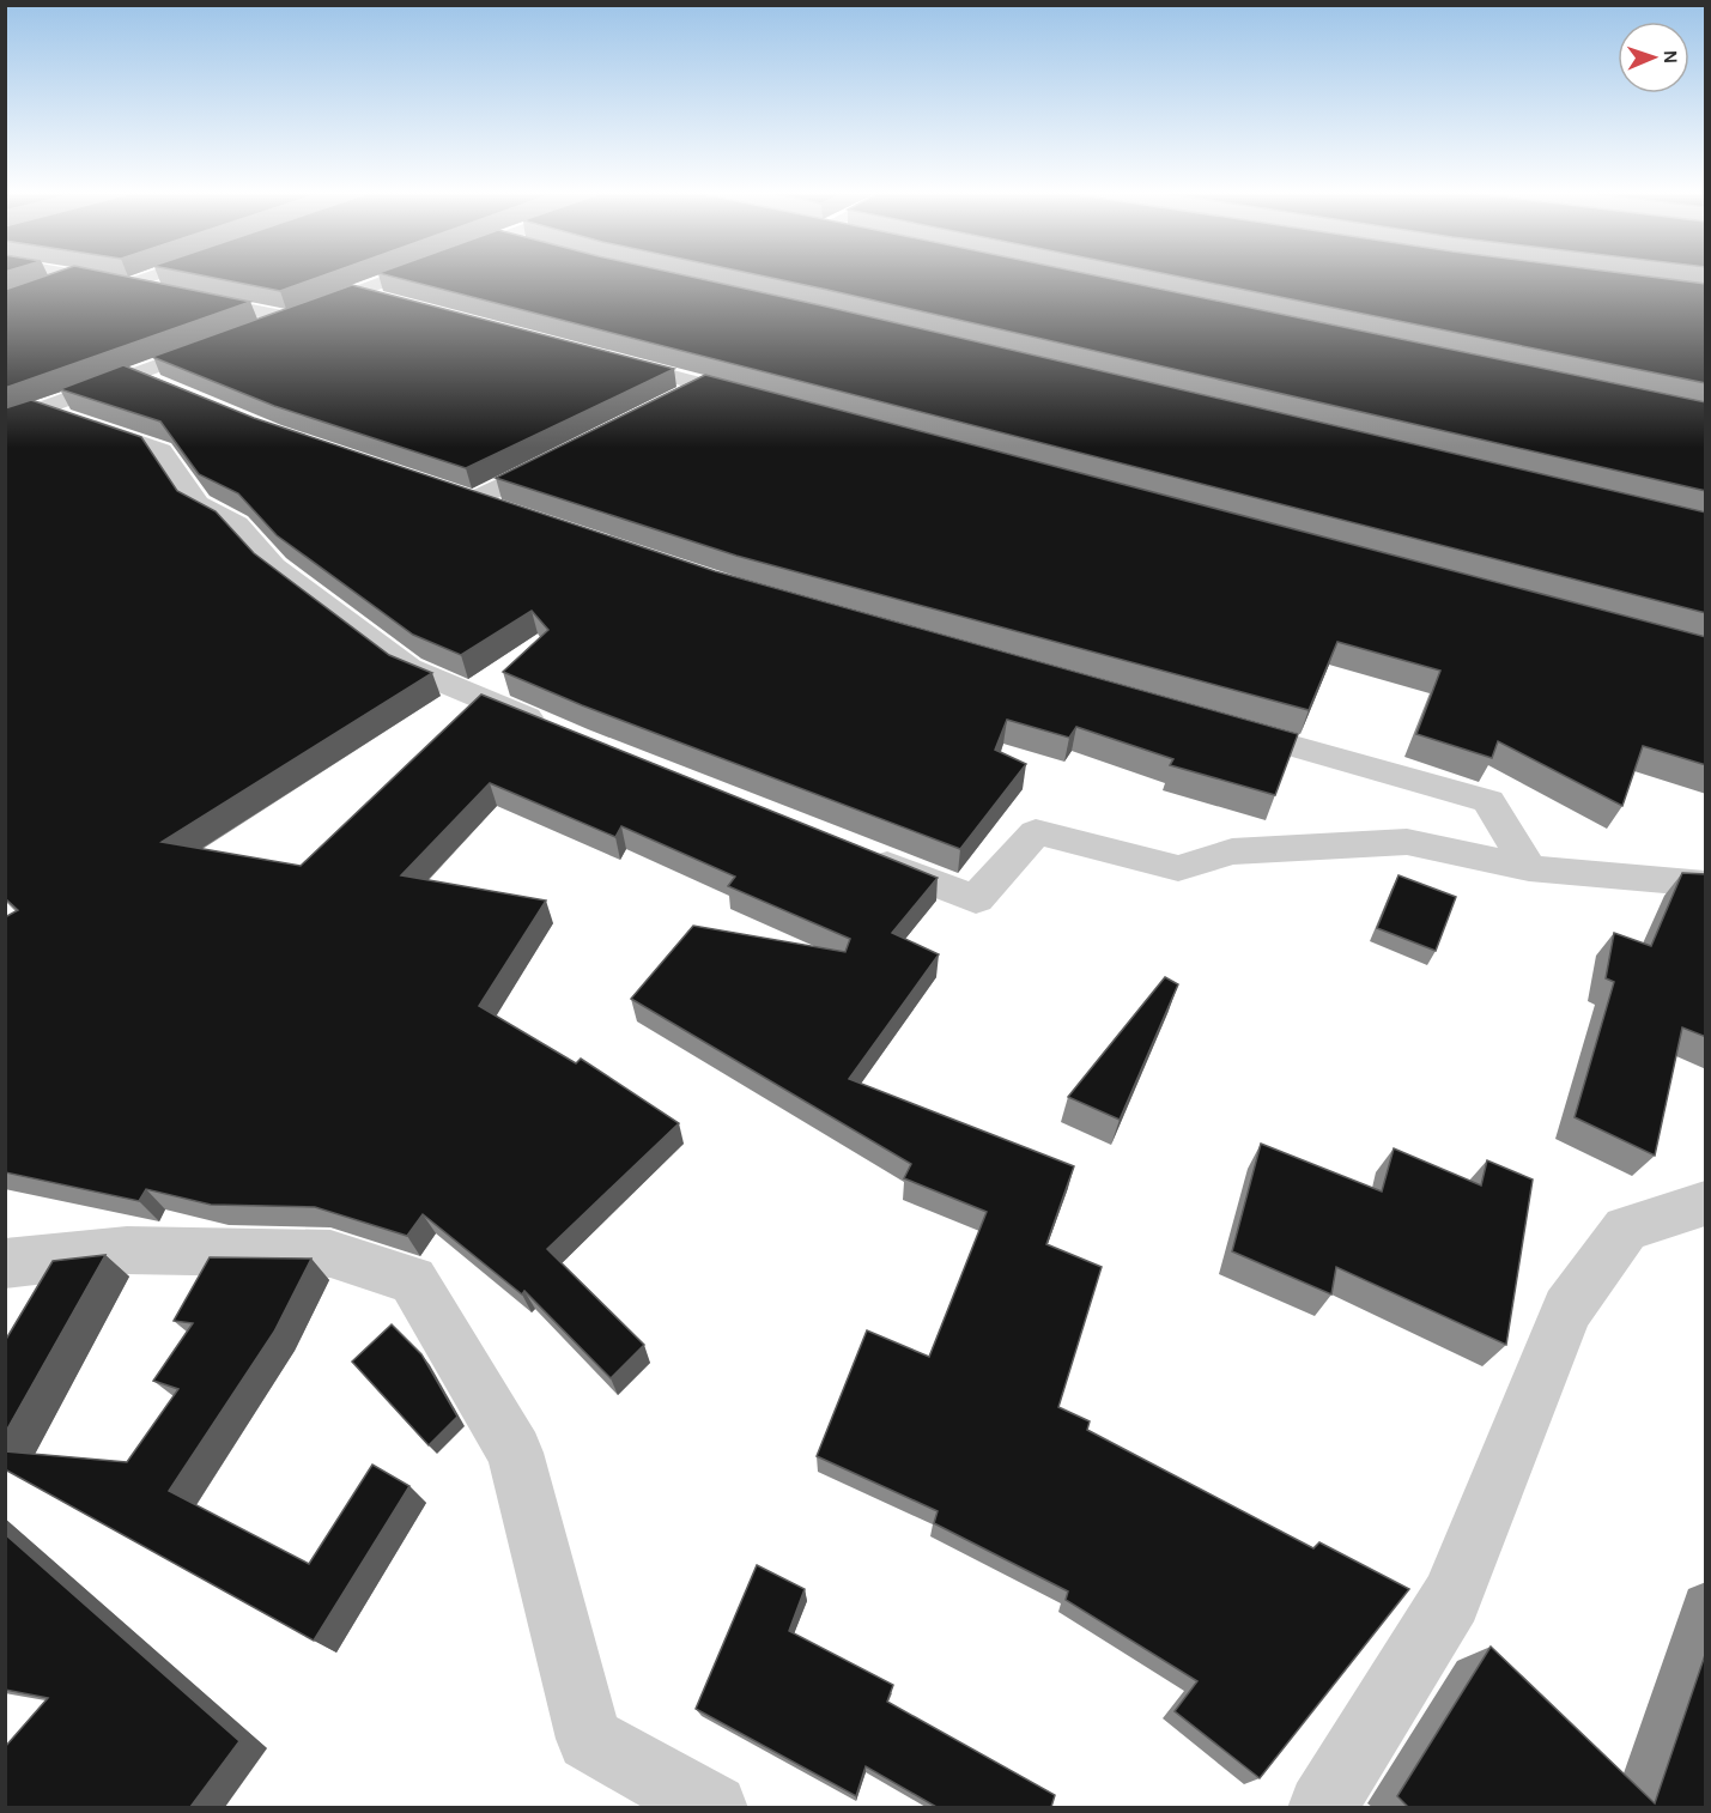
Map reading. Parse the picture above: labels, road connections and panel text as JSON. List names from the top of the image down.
{
  "north": "right"
}
